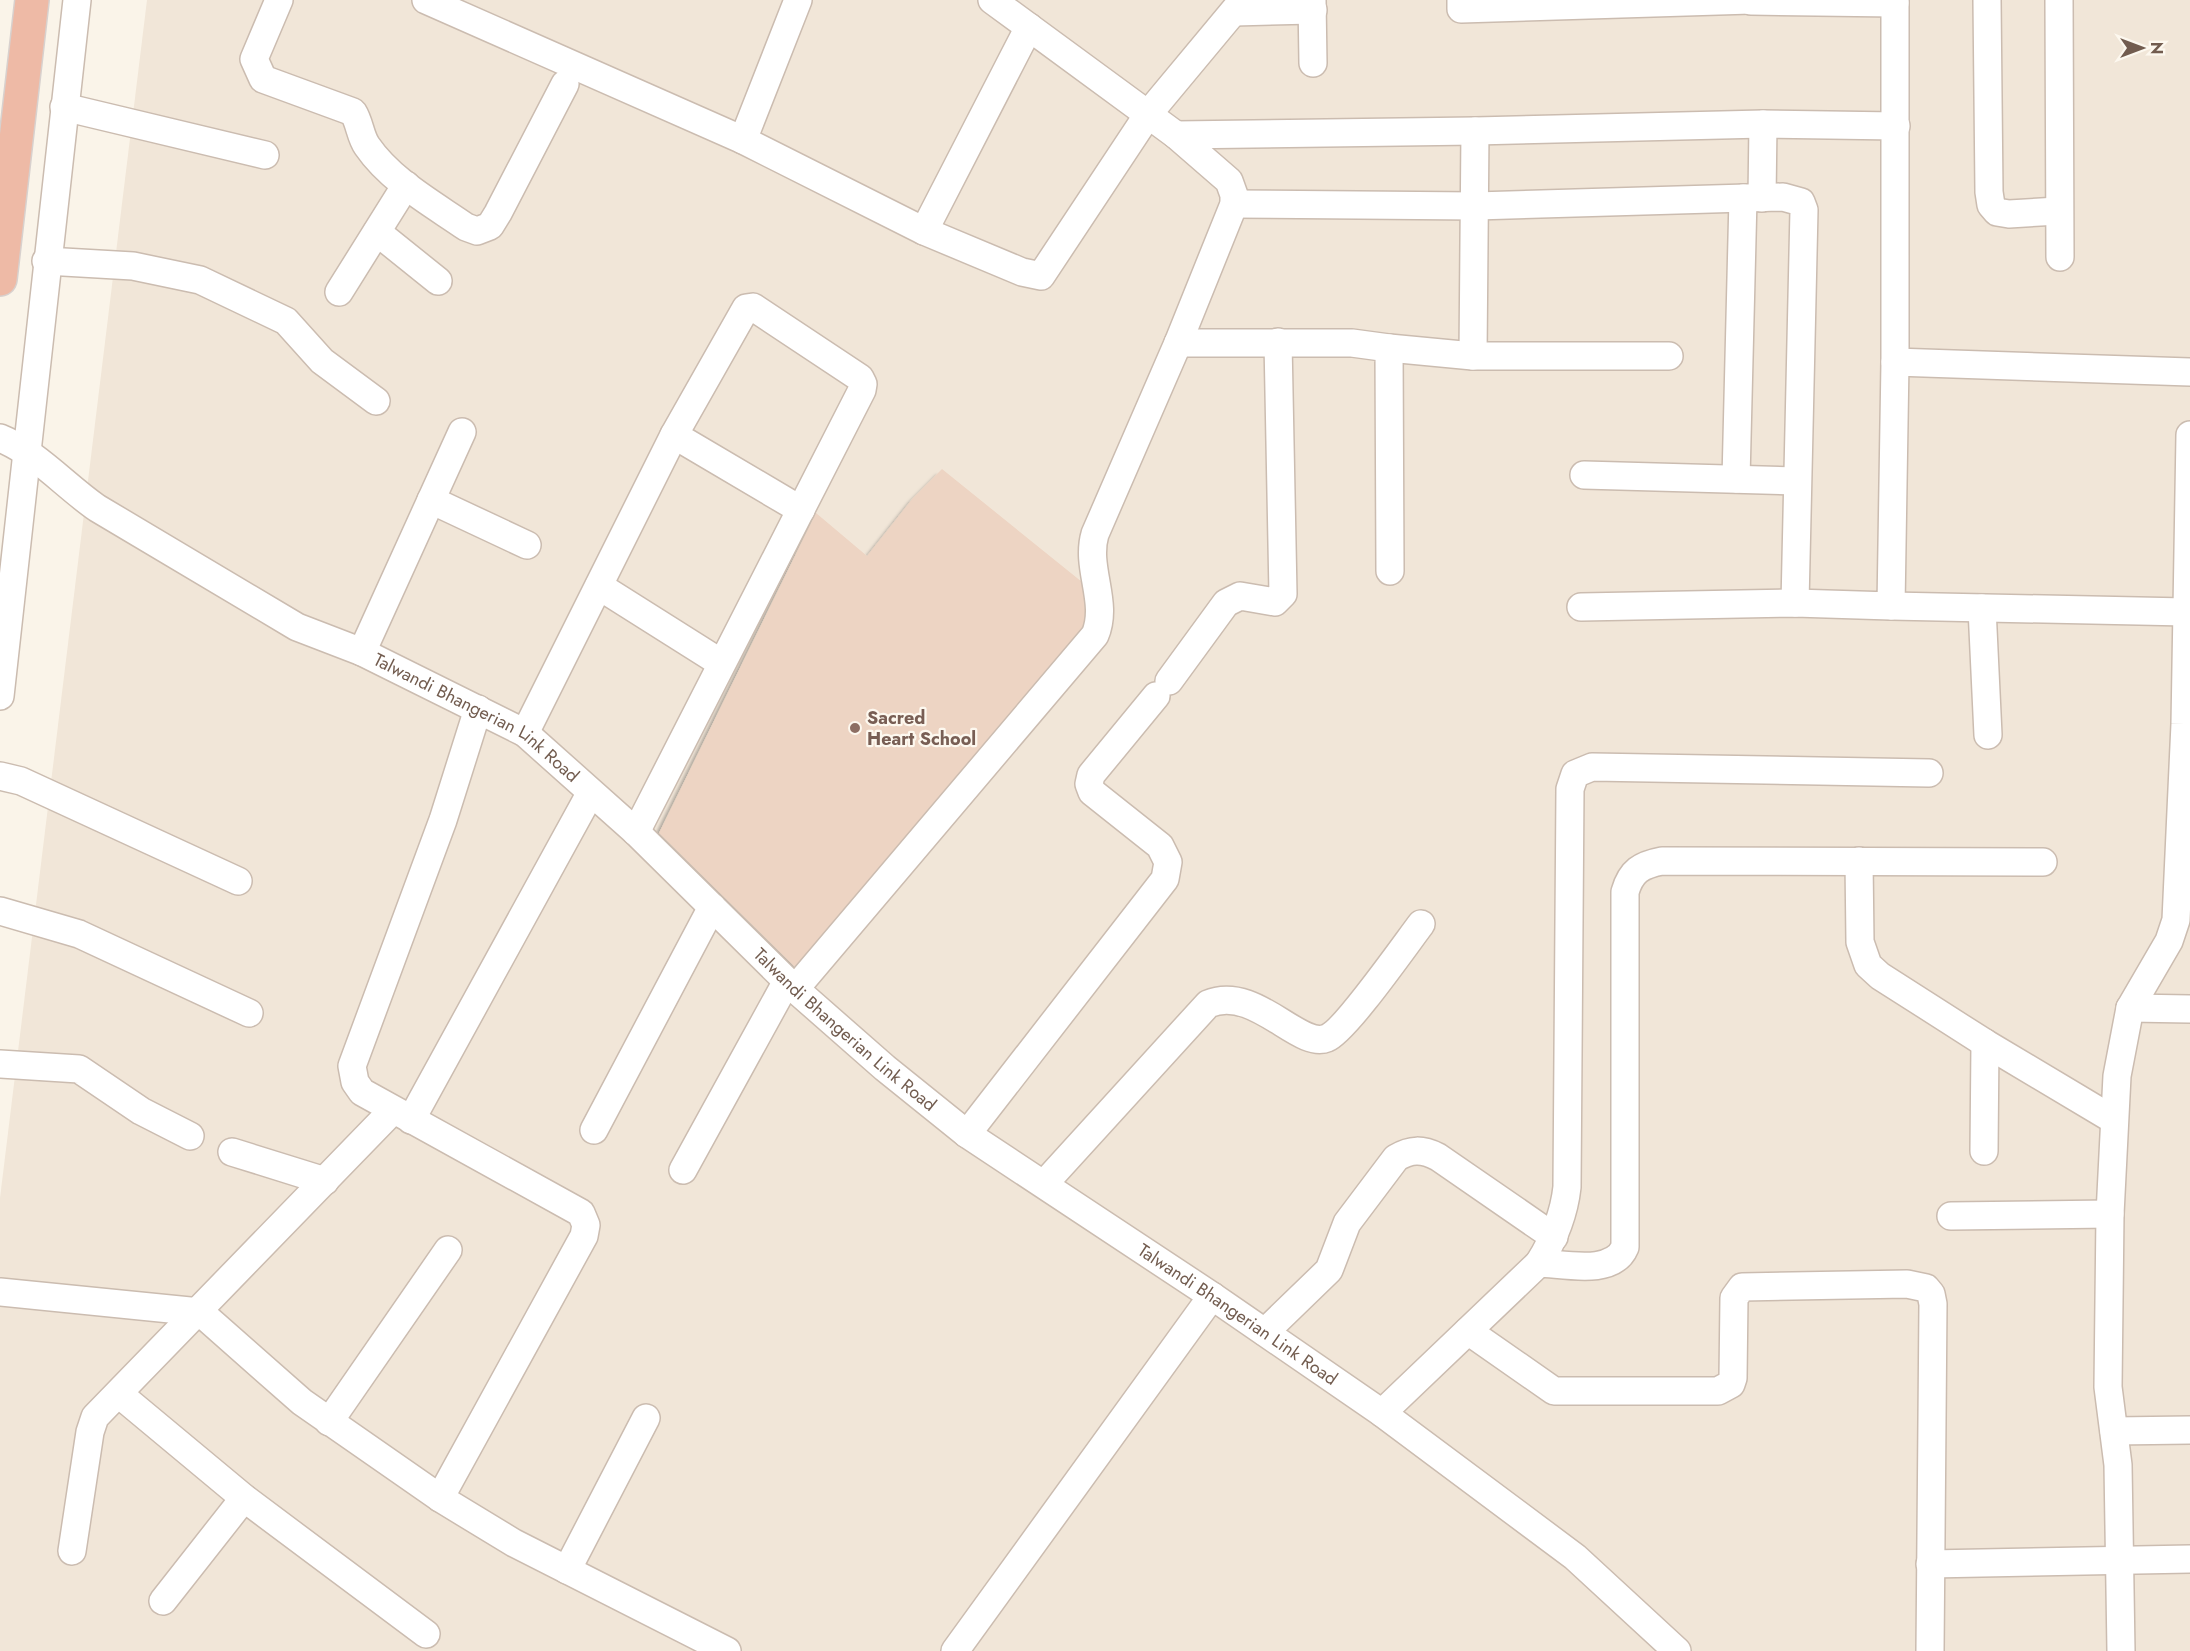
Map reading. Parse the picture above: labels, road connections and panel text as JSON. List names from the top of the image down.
{
  "streets": {
    "street": ["Talwandi Bhangerian Link Road"]
  },
  "places": ["Sacred Heart School"],
  "north": "right"
}
